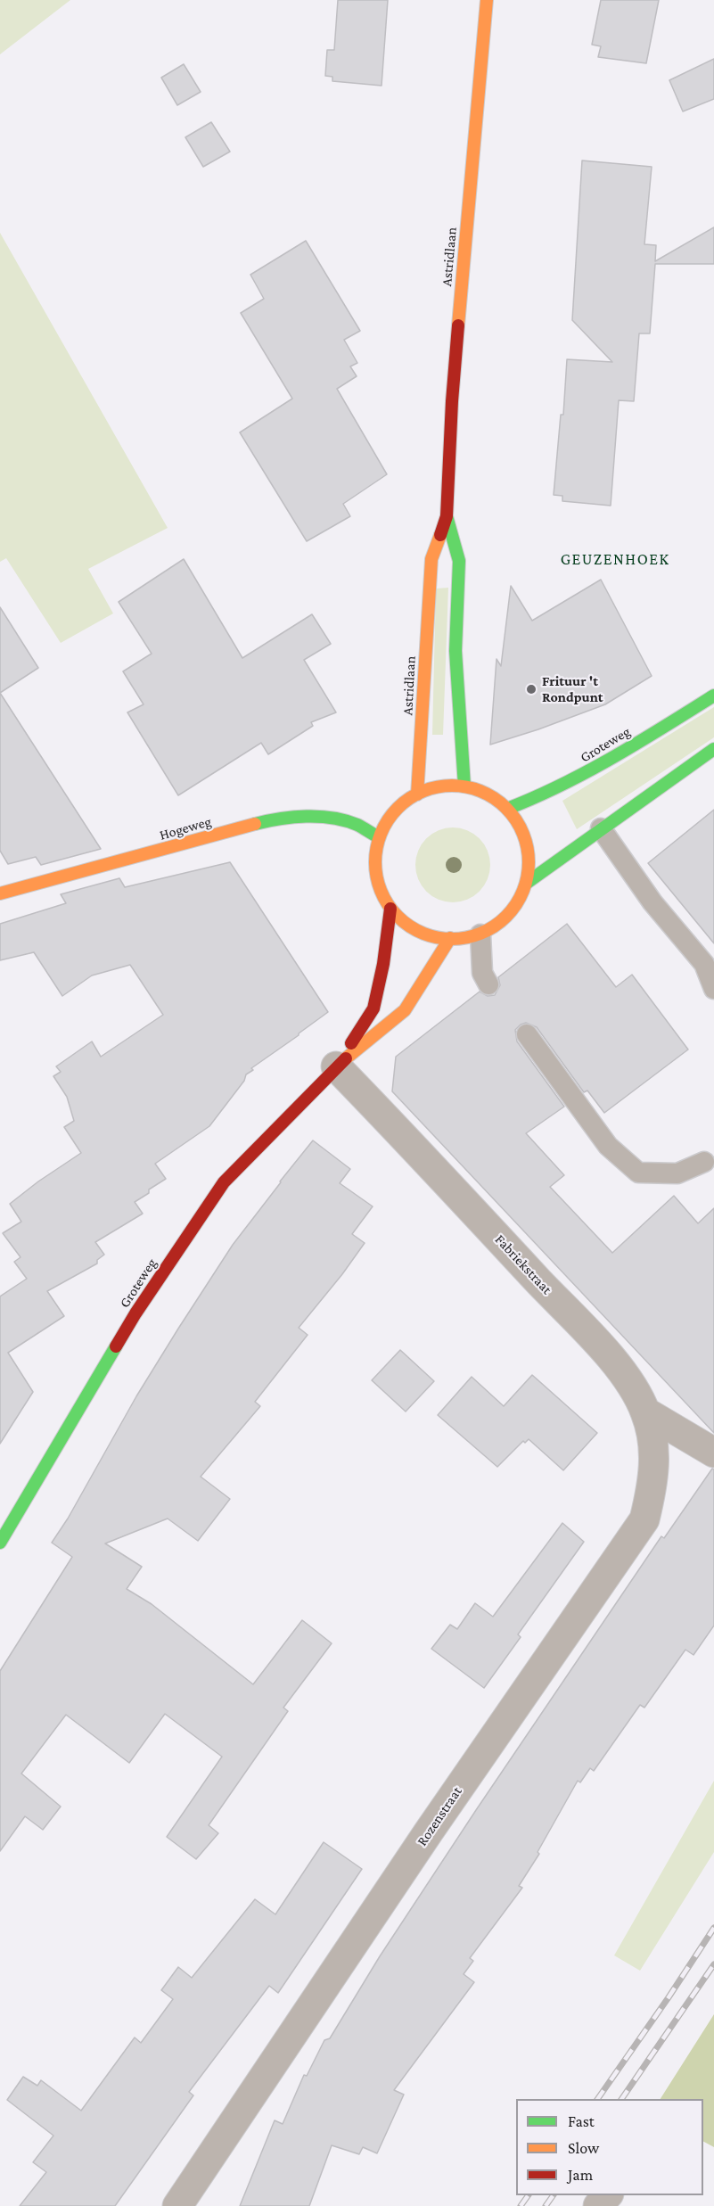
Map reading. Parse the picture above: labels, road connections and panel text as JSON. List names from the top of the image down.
{
  "streets": {
    "main road": ["Astridlaan", "Groteweg", "Hogeweg"],
    "street": ["Fabriekstraat", "Rozenstraat"]
  },
  "crossings": [
    ["Astridlaan", "Groteweg"],
    ["Astridlaan", "Hogeweg"],
    ["Groteweg", "Hogeweg"],
    ["Groteweg", "Fabriekstraat"],
    ["Fabriekstraat", "Rozenstraat"]
  ],
  "districts": ["GEUZENHOEK"],
  "places": ["Frituur 't Rondpunt"],
  "legend": ["Fast", "Slow", "Jam"]
}
